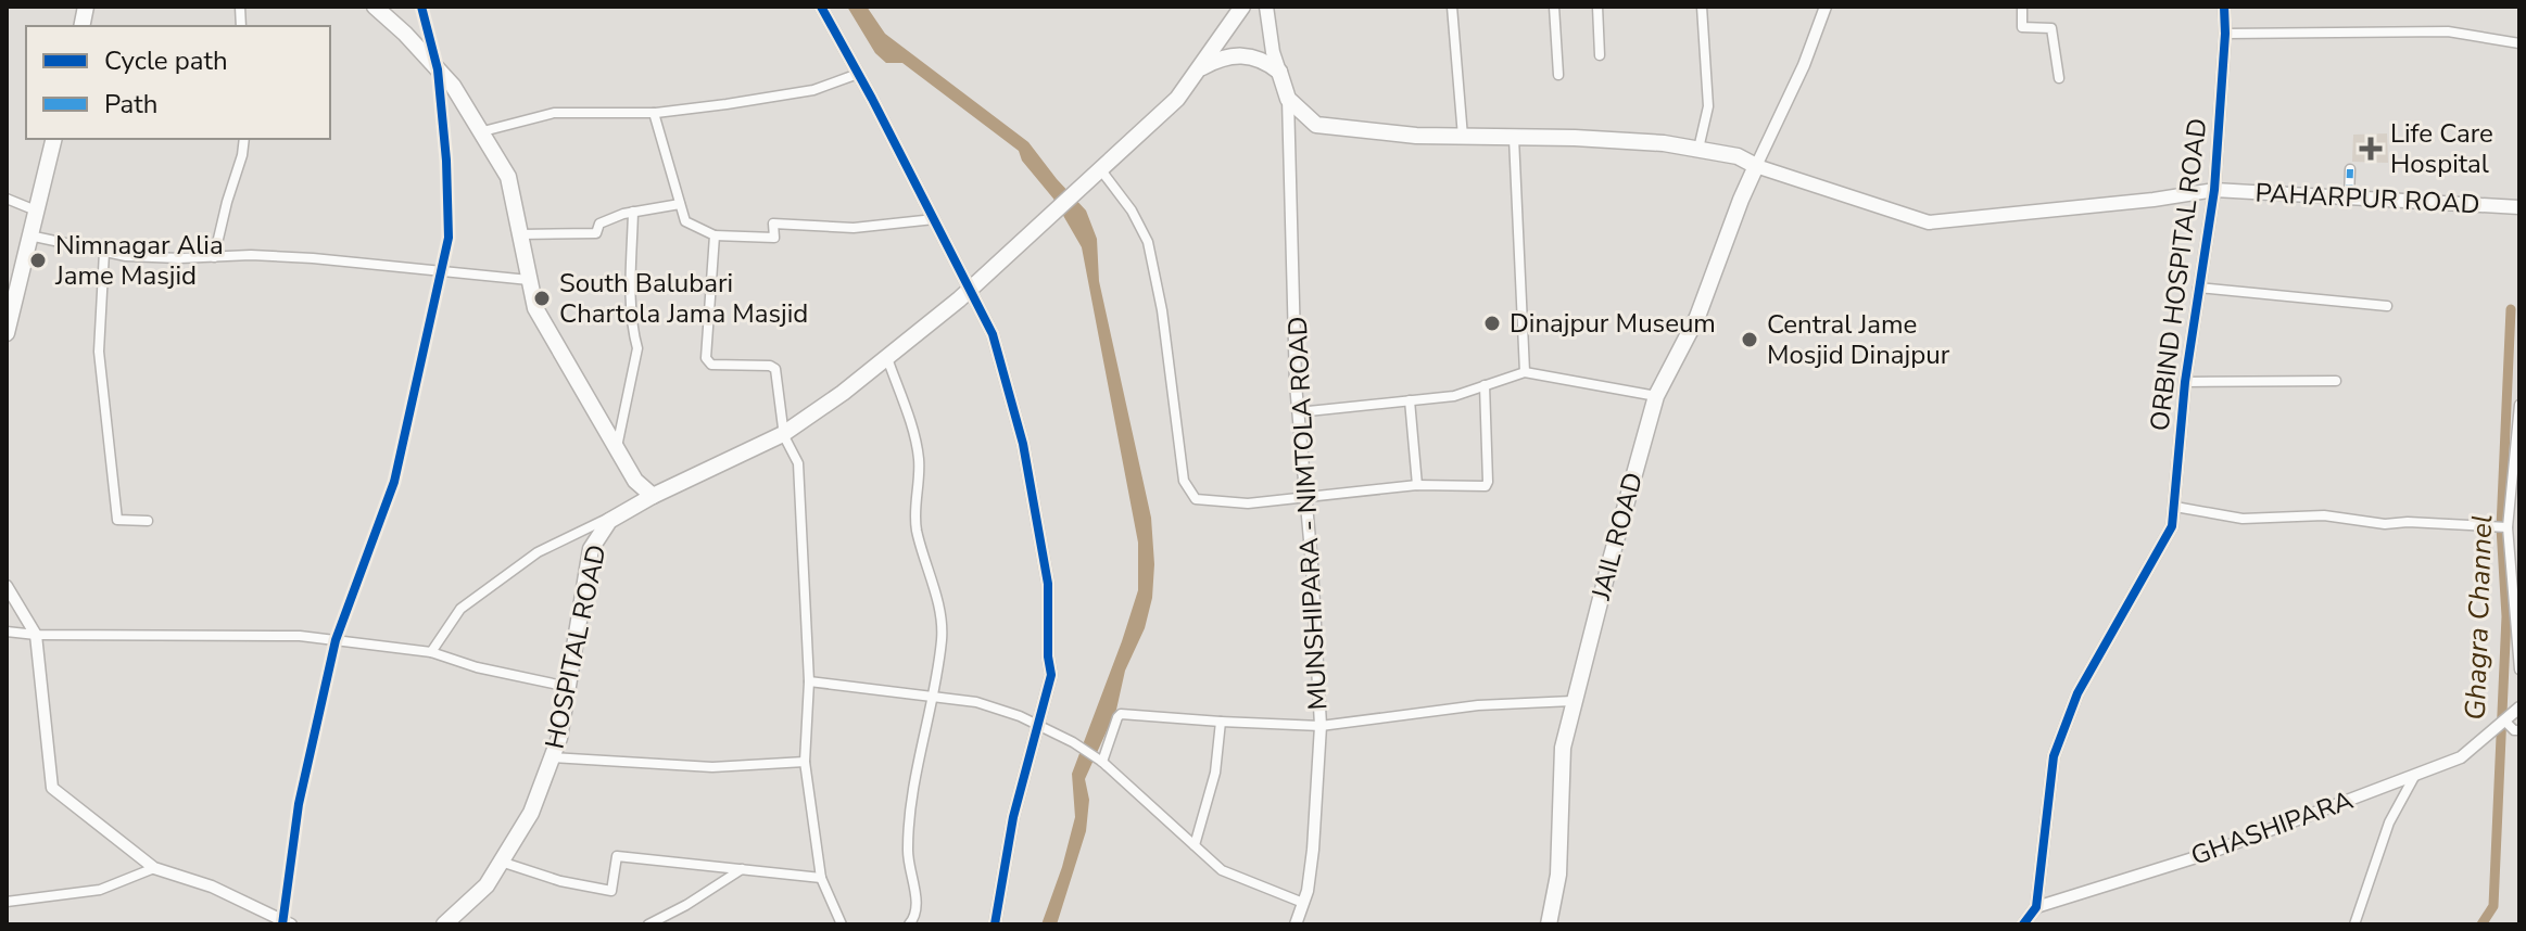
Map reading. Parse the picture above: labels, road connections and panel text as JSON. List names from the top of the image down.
{
  "streets": {
    "main road": ["PAHARPUR ROAD", "JAIL ROAD", "HOSPITAL ROAD"],
    "street": ["ORBIND HOSPITAL ROAD", "MUNSHIPARA - NIMTOLA ROAD", "GHASHIPARA"]
  },
  "crossings": [
    ["PAHARPUR ROAD", "ORBIND HOSPITAL ROAD"],
    ["PAHARPUR ROAD", "JAIL ROAD"],
    ["ORBIND HOSPITAL ROAD", "GHASHIPARA"]
  ],
  "water": ["Ghagra Channel"],
  "places": {
    "health": ["Life Care Hospital"],
    "other": [
      "Nimnagar Alia Jame Masjid",
      "South Balubari Chartola Jama Masjid",
      "Dinajpur Museum",
      "Central Jame Mosjid Dinajpur"
    ]
  },
  "legend": ["Cycle path", "Path"]
}
